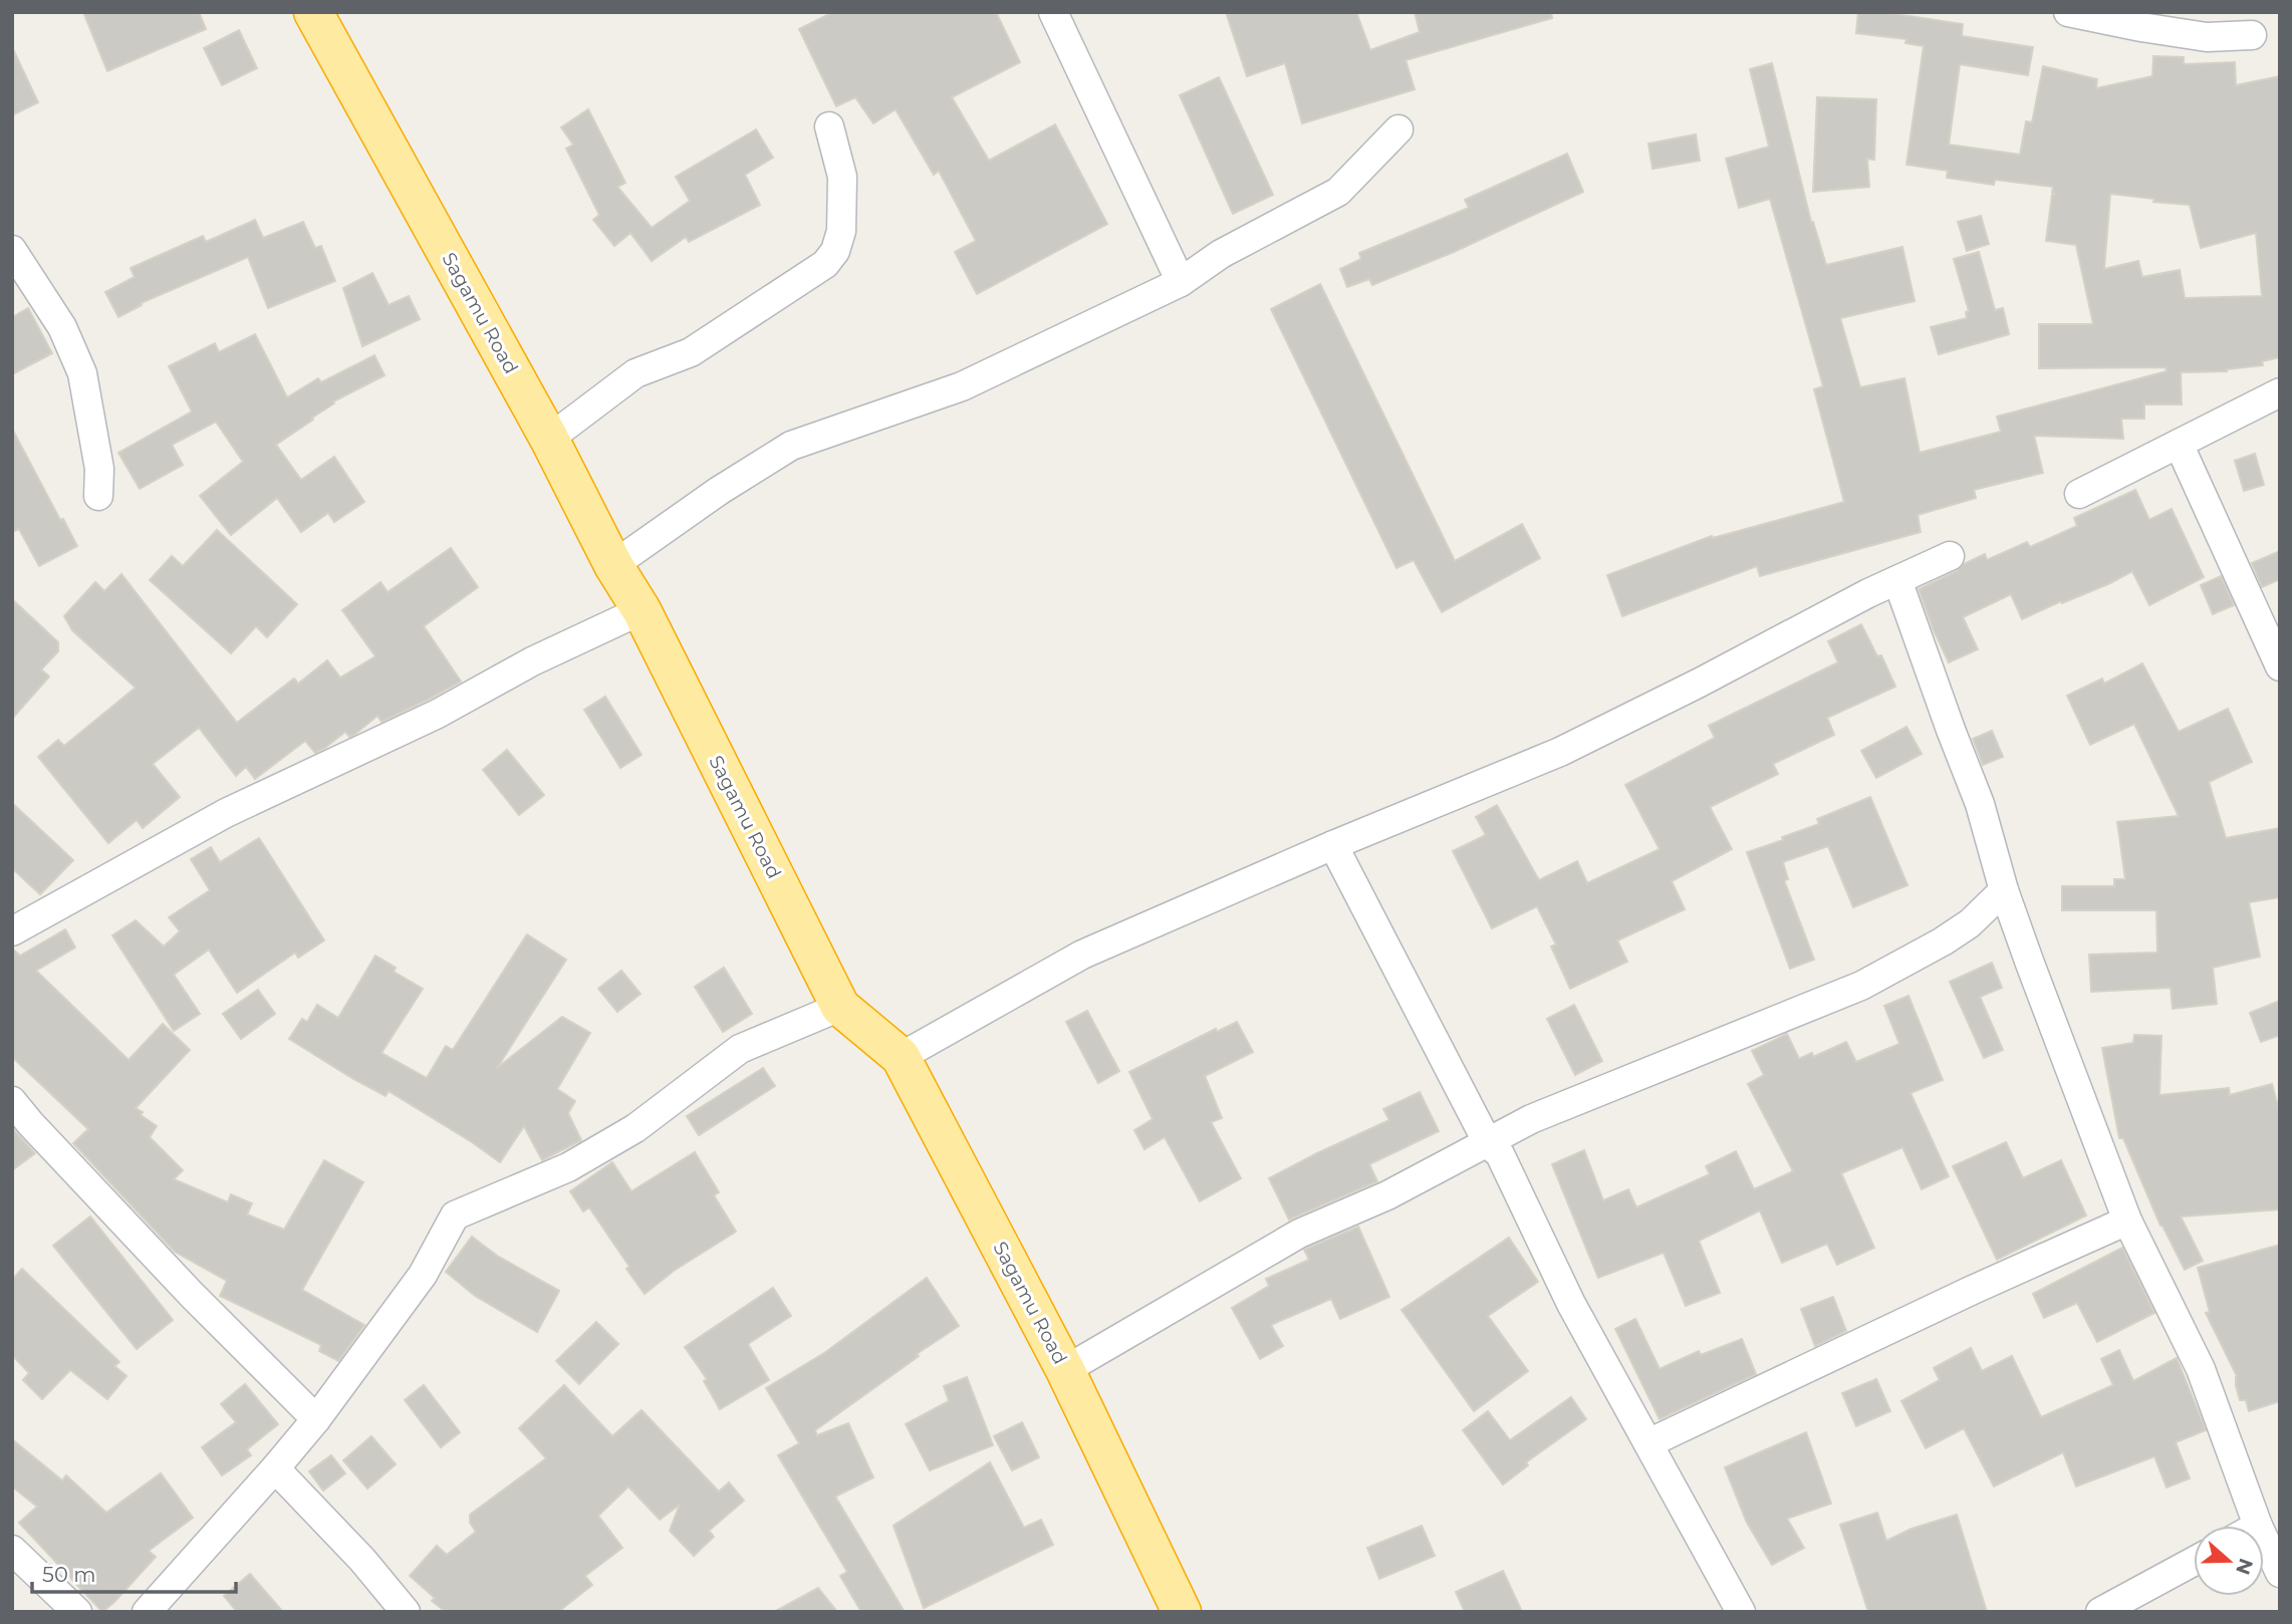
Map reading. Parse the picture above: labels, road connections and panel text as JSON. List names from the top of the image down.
{
  "streets": {
    "highway": ["Sagamu Road"]
  },
  "scale_bar": "50 m",
  "north": "right"
}
